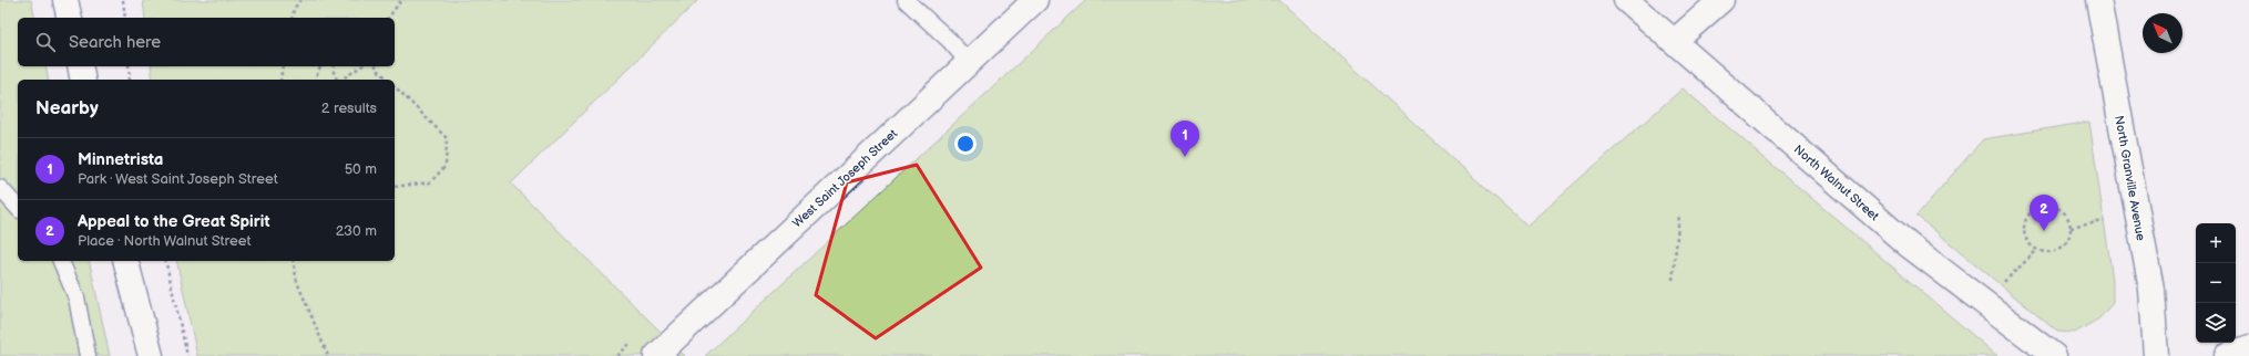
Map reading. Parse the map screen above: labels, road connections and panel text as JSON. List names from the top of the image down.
{
  "streets": {
    "main road": ["West Saint Joseph Street", "North Granville Avenue", "North Walnut Street"]
  },
  "north": "top left",
  "page": {
    "search": "Search here",
    "heading": ["Nearby", "2 results"],
    "pins": ["1", "2"],
    "list": [
      {
        "mark": "1",
        "name": "Minnetrista",
        "note": "Park · West Saint Joseph Street",
        "value": "50 m"
      },
      {
        "mark": "2",
        "name": "Appeal to the Great Spirit",
        "note": "Place · North Walnut Street",
        "value": "230 m"
      }
    ],
    "map_buttons": ["+", "−"]
  }
}
